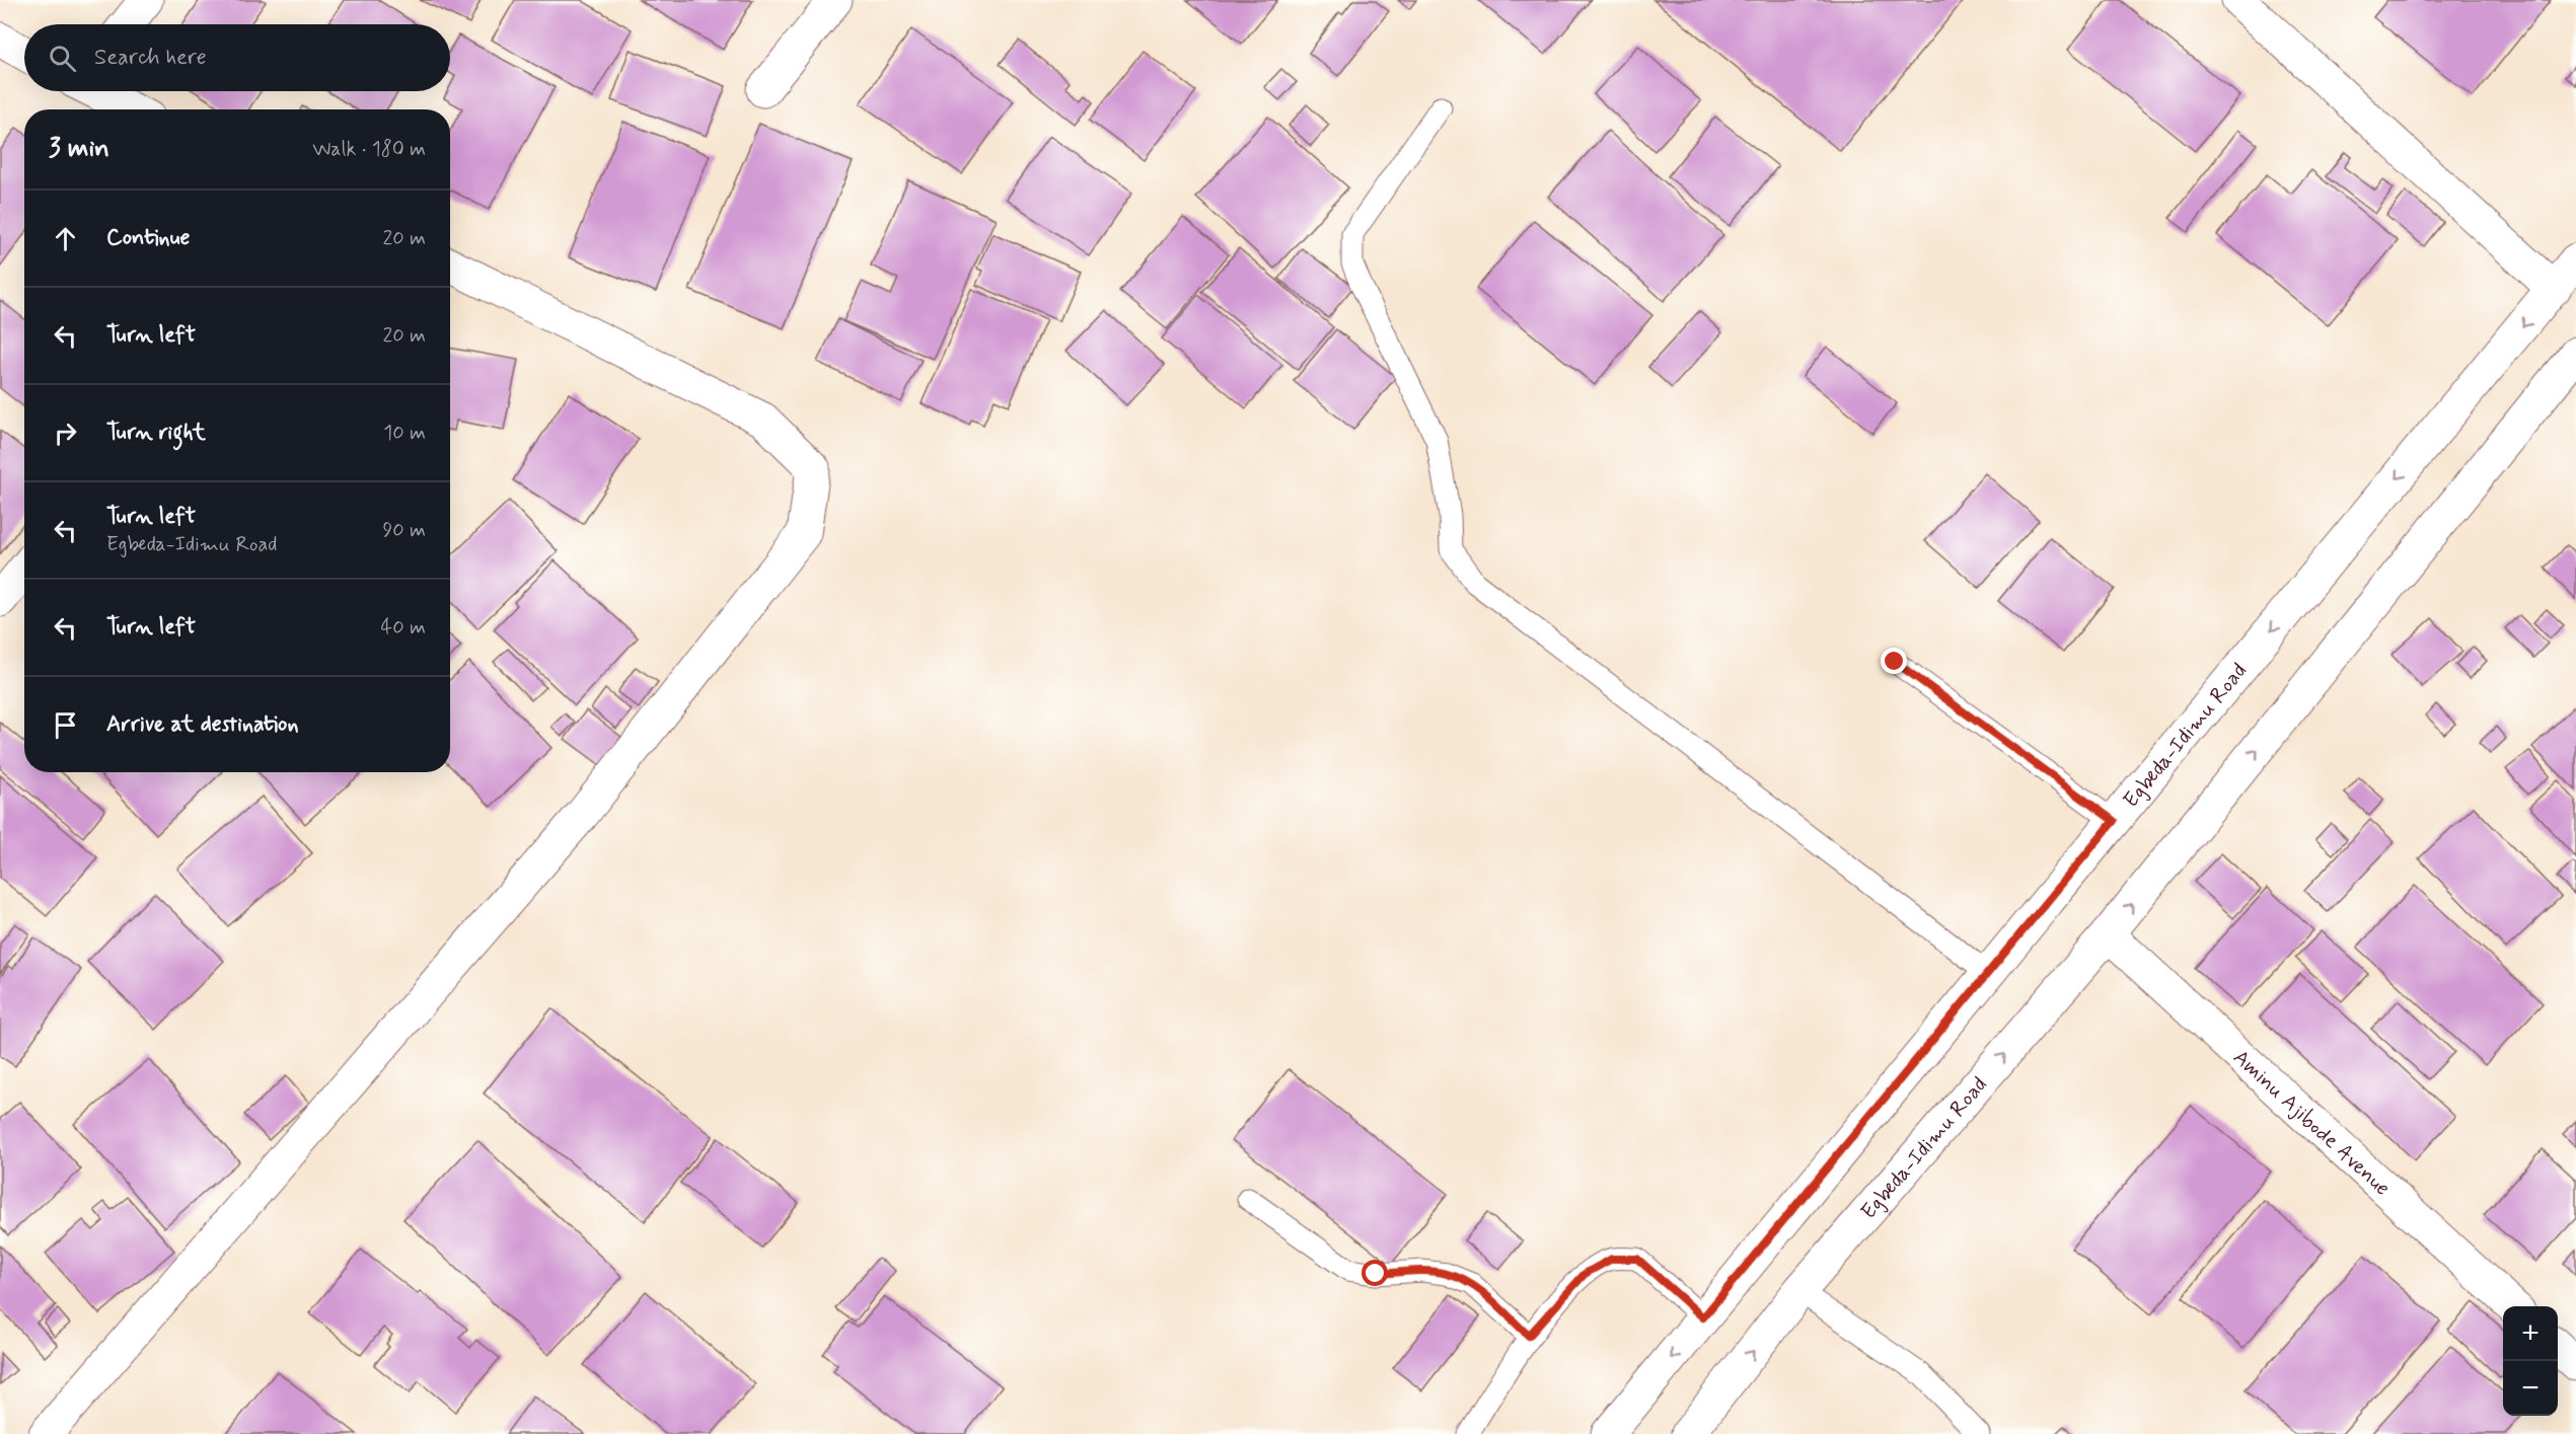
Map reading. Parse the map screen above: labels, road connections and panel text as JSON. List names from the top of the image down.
{
  "streets": {
    "street": ["Egbeda-Idimu Road", "Aminu Ajibode Avenue"]
  },
  "crossings": [
    ["Egbeda-Idimu Road", "Aminu Ajibode Avenue"]
  ],
  "page": {
    "search": "Search here",
    "heading": ["3 min", "Walk · 180 m"],
    "list": [
      ["Continue", "20 m"],
      ["Turn left", "20 m"],
      ["Turn right", "10 m"],
      ["Turn left", "Egbeda-Idimu Road", "90 m"],
      ["Turn left", "40 m"],
      "Arrive at destination"
    ],
    "map_buttons": ["+", "−"]
  }
}
